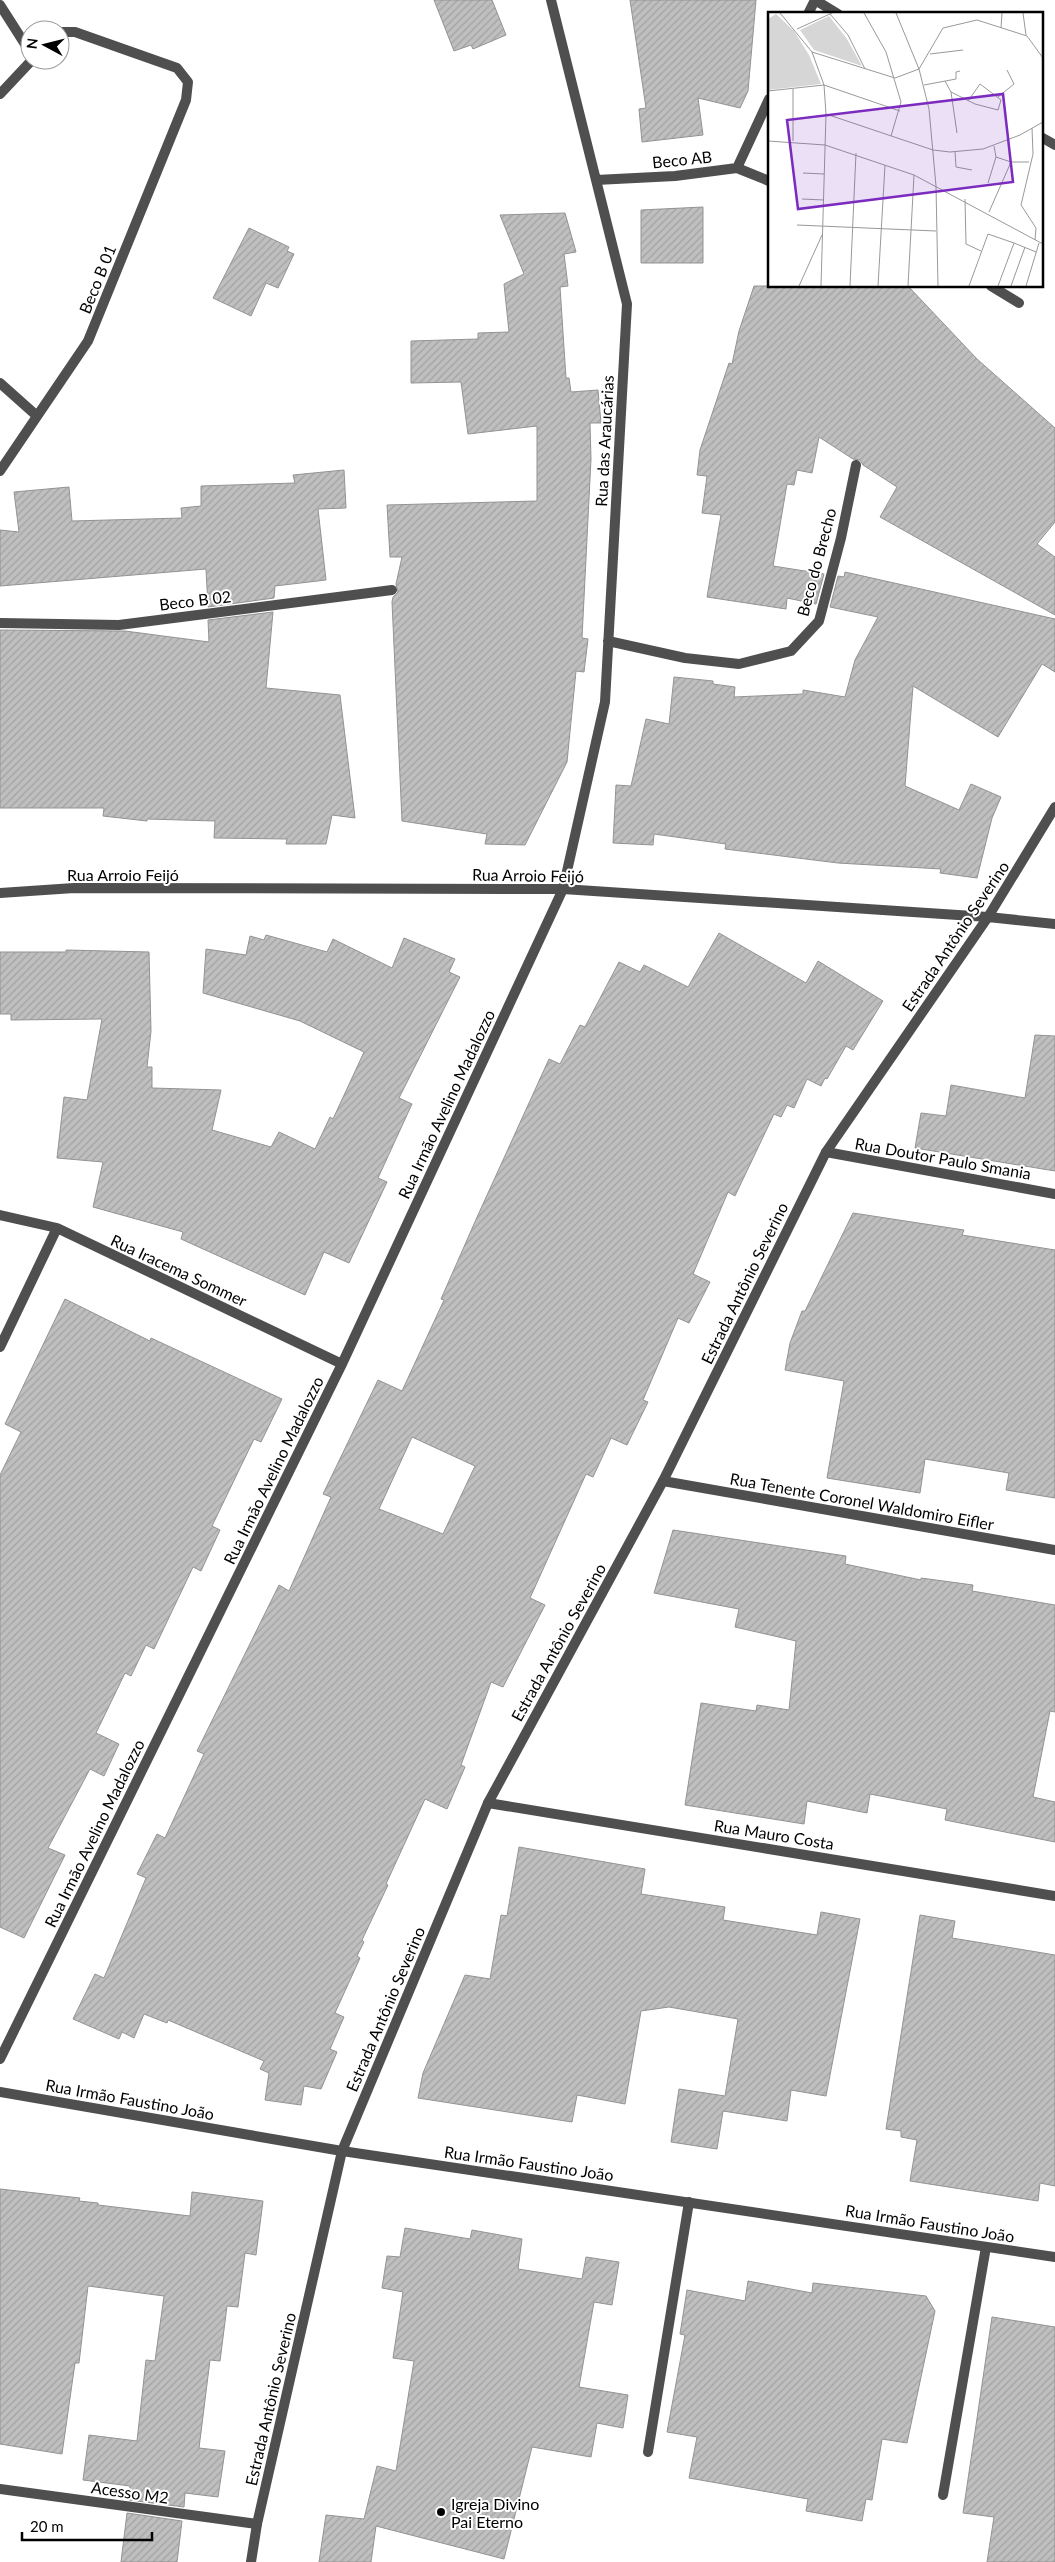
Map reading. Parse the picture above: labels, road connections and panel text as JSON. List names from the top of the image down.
{
  "streets": {
    "street": [
      "Beco AB",
      "Beco B 01",
      "Rua das Araucárias",
      "Beco do Brecho",
      "Beco B 02",
      "Rua Arroio Feijó",
      "Estrada Antônio Severino",
      "Rua Irmão Avelino Madalozzo",
      "Rua Doutor Paulo Smania",
      "Rua Iracema Sommer",
      "Rua Tenente Coronel Waldomiro Eifler",
      "Rua Mauro Costa",
      "Rua Irmão Faustino João",
      "Acesso M2"
    ]
  },
  "crossings": [
    ["Beco AB", "Rua das Araucárias"],
    ["Rua das Araucárias", "Beco do Brecho"],
    ["Rua das Araucárias", "Rua Arroio Feijó"],
    ["Rua das Araucárias", "Rua Irmão Avelino Madalozzo"],
    ["Rua Arroio Feijó", "Estrada Antônio Severino"],
    ["Rua Arroio Feijó", "Rua Irmão Avelino Madalozzo"],
    ["Estrada Antônio Severino", "Rua Doutor Paulo Smania"],
    ["Estrada Antônio Severino", "Rua Tenente Coronel Waldomiro Eifler"],
    ["Estrada Antônio Severino", "Rua Mauro Costa"],
    ["Estrada Antônio Severino", "Rua Irmão Faustino João"],
    ["Estrada Antônio Severino", "Acesso M2"],
    ["Rua Irmão Avelino Madalozzo", "Rua Iracema Sommer"]
  ],
  "places": ["Igreja Divino Pai Eterno"],
  "scale_bar": "20 m",
  "north": "left"
}
